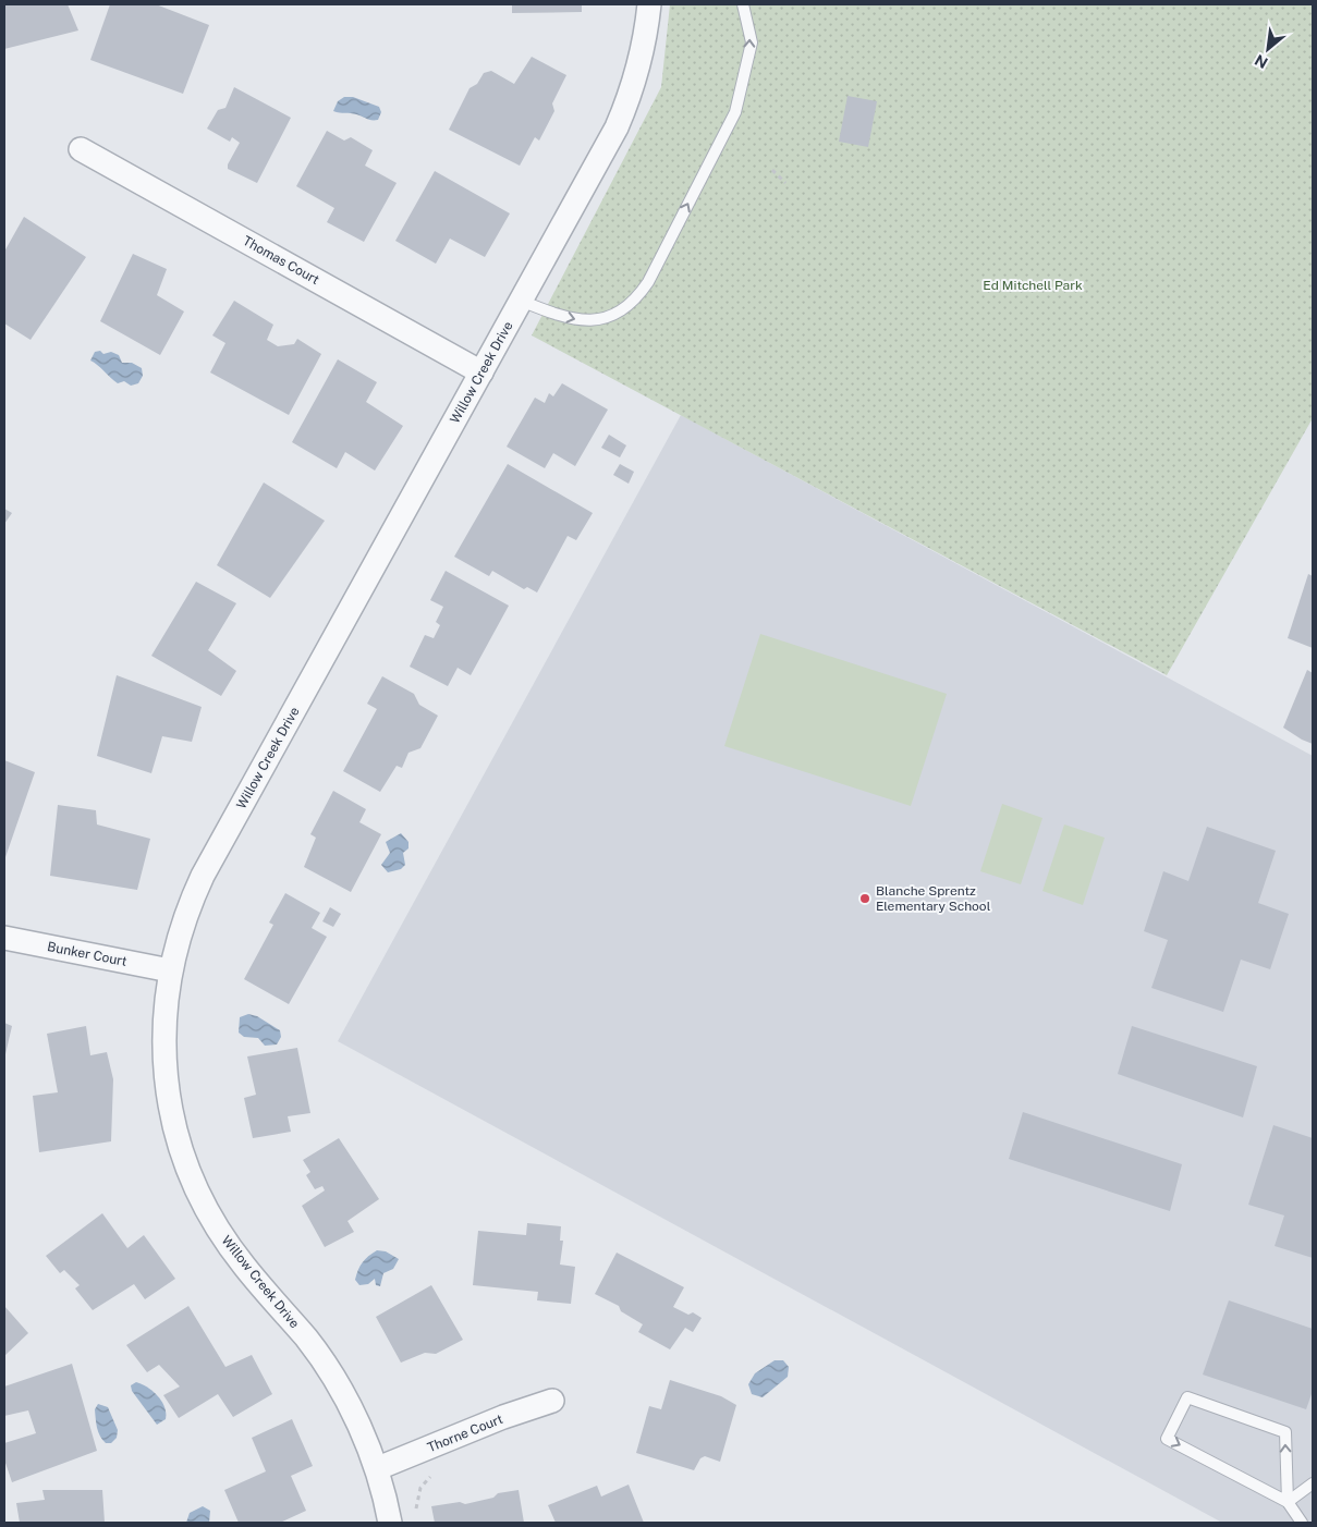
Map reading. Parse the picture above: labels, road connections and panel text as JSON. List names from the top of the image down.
{
  "streets": {
    "street": [
      "Thomas Court",
      "Willow Creek Drive",
      "Bunker Court",
      "Thorne Court"
    ]
  },
  "crossings": [
    ["Thomas Court", "Willow Creek Drive"],
    ["Willow Creek Drive", "Bunker Court"],
    ["Willow Creek Drive", "Thorne Court"]
  ],
  "parks": ["Ed Mitchell Park"],
  "places": ["Blanche Sprentz Elementary School"],
  "north": "bottom left"
}
